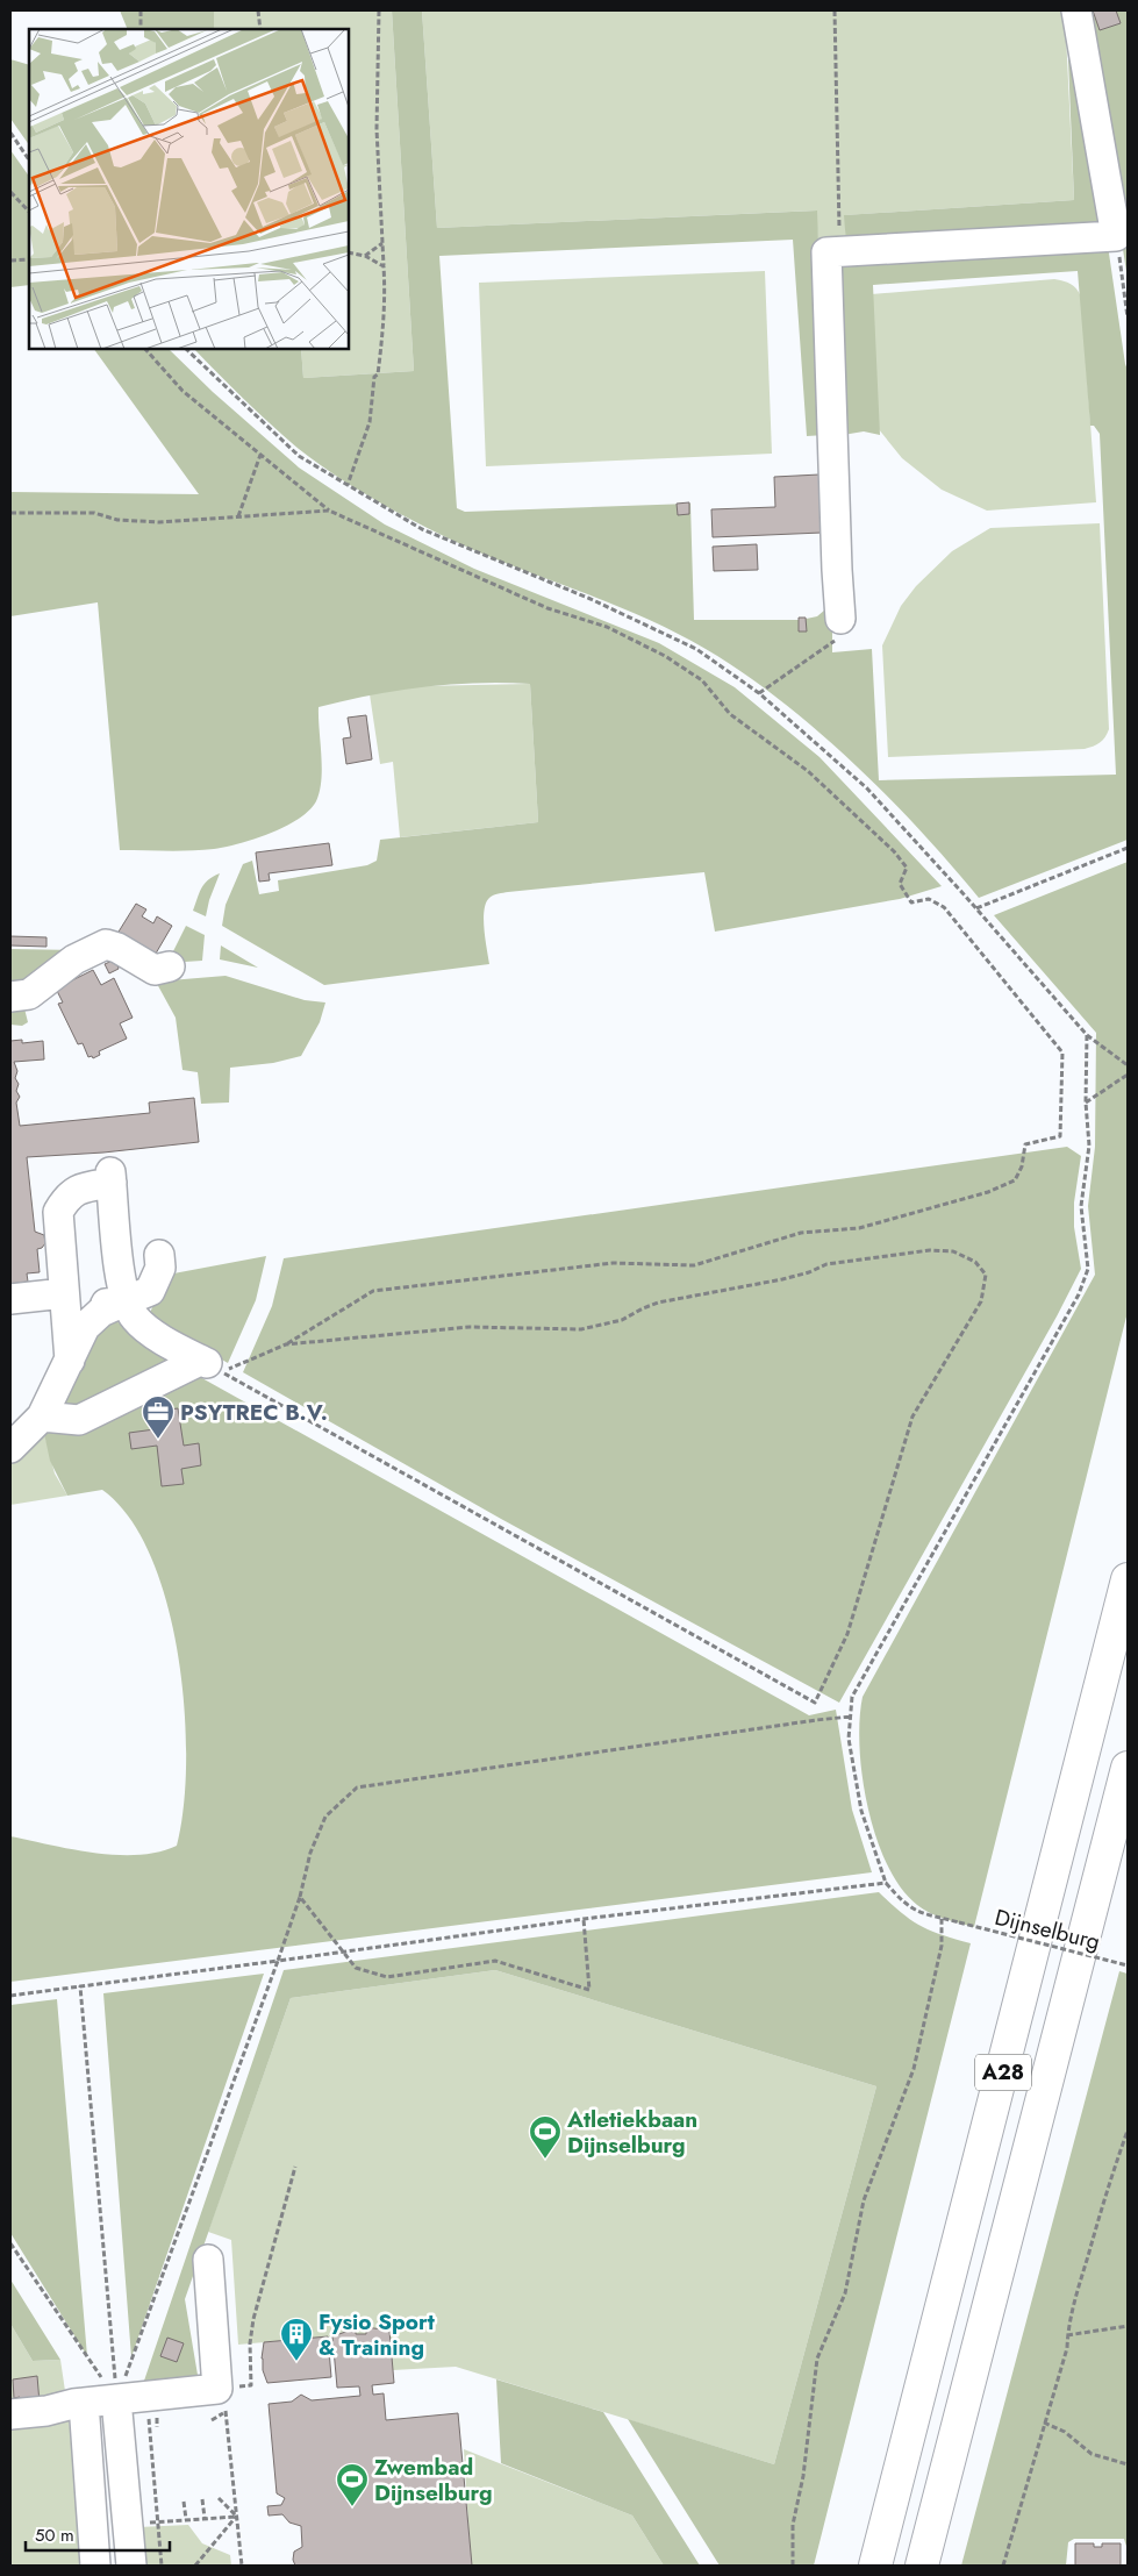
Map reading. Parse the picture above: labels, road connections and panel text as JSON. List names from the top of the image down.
{
  "streets": {
    "highway": ["A28"],
    "path": ["Dijnselburg"]
  },
  "places": {
    "office": ["PSYTREC B.V."],
    "sports": ["Atletiekbaan Dijnselburg", "Zwembad Dijnselburg"],
    "building": ["Fysio Sport & Training"]
  },
  "scale_bar": "50 m"
}
